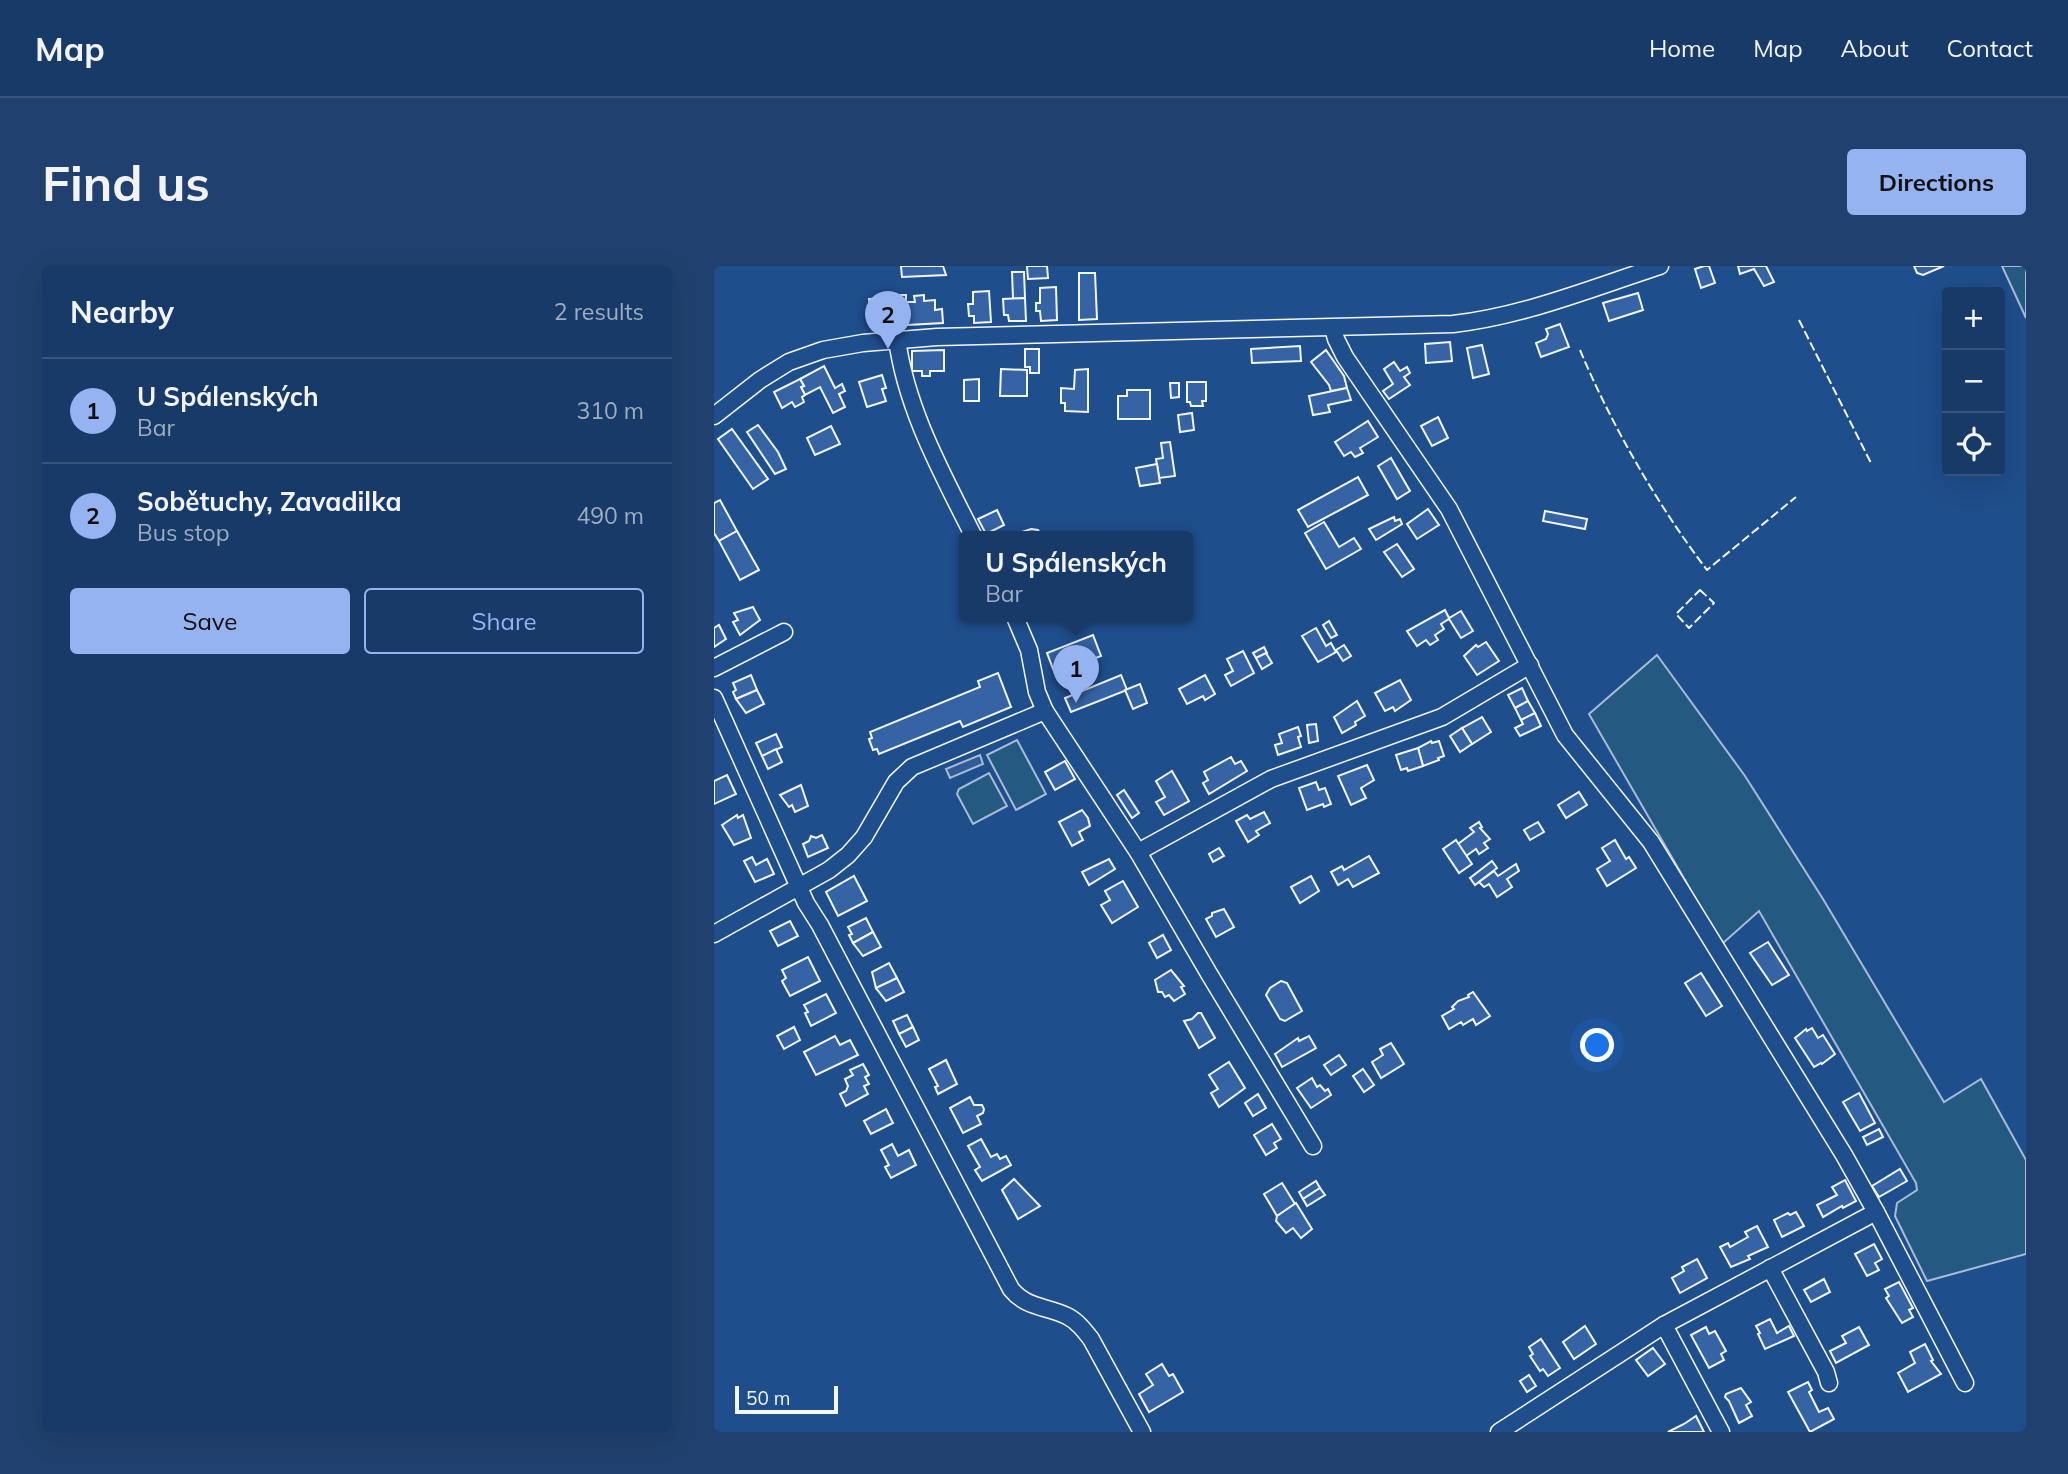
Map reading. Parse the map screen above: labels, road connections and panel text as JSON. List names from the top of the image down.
{
  "scale_bar": "50 m",
  "page": {
    "header": "Map",
    "nav": [
      "Home",
      "Map",
      "About",
      "Contact"
    ],
    "buttons": [
      "Directions",
      ["Save", "Share"]
    ],
    "title": "Find us",
    "heading": ["Nearby", "2 results"],
    "map_buttons": ["+", "−"],
    "pins": ["2", "1"],
    "list": [
      {
        "mark": "1",
        "name": "U Spálenských",
        "note": "Bar",
        "value": "310 m"
      },
      {
        "mark": "2",
        "name": "Sobětuchy, Zavadilka",
        "note": "Bus stop",
        "value": "490 m"
      }
    ],
    "popup": ["U Spálenských", "Bar"],
    "scale": "50 m"
  }
}
